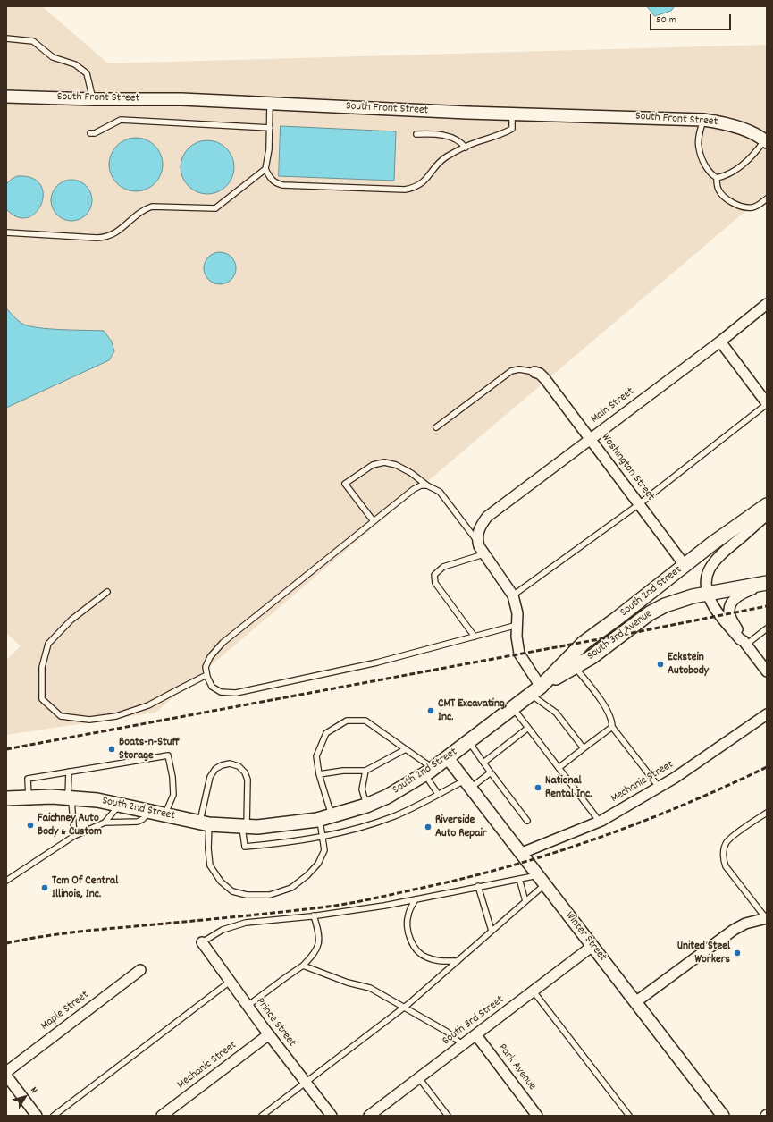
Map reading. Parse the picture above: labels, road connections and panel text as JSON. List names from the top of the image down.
{
  "streets": {
    "main road": ["South 2nd Street", "South 3rd Avenue"],
    "street": [
      "South Front Street",
      "Main Street",
      "Washington Street",
      "Mechanic Street",
      "Winter Street",
      "Maple Street",
      "South 3rd Street",
      "Prince Street",
      "Park Avenue"
    ]
  },
  "crossings": [
    ["Main Street", "Washington Street"],
    ["Washington Street", "South 2nd Street"],
    ["South 2nd Street", "South 3rd Avenue"],
    ["South 2nd Street", "Winter Street"],
    ["Mechanic Street", "Winter Street"],
    ["Mechanic Street", "Prince Street"],
    ["Winter Street", "South 3rd Street"],
    ["South 3rd Street", "Park Avenue"]
  ],
  "places": [
    "Eckstein Autobody",
    "CMT Excavating, Inc.",
    "Boats-n-Stuff Storage",
    "National Rental Inc.",
    "Faichney Auto Body & Custom",
    "Riverside Auto Repair",
    "Tcm Of Central Illinois, Inc.",
    "United Steel Workers"
  ],
  "scale_bar": "50 m",
  "north": "top right"
}
